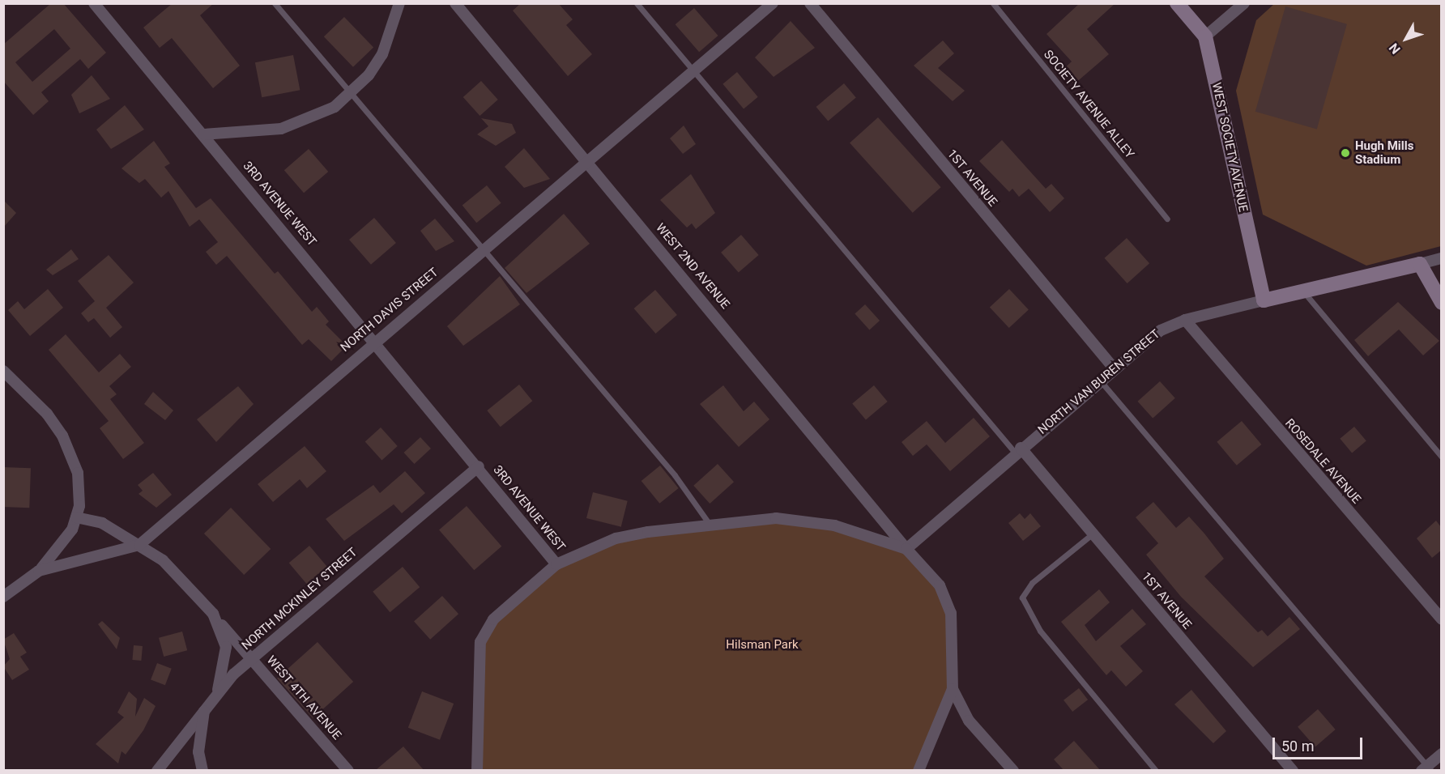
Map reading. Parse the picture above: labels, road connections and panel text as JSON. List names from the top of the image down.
{
  "streets": {
    "street": [
      "WEST SOCIETY AVENUE",
      "1ST AVENUE",
      "3RD AVENUE WEST",
      "WEST 2ND AVENUE",
      "NORTH DAVIS STREET",
      "NORTH VAN BUREN STREET",
      "ROSEDALE AVENUE",
      "NORTH MCKINLEY STREET",
      "WEST 4TH AVENUE"
    ],
    "lane": ["SOCIETY AVENUE ALLEY"]
  },
  "crossings": [
    ["WEST SOCIETY AVENUE", "NORTH VAN BUREN STREET"],
    ["1ST AVENUE", "NORTH VAN BUREN STREET"],
    ["3RD AVENUE WEST", "WEST 2ND AVENUE"],
    ["3RD AVENUE WEST", "NORTH DAVIS STREET"],
    ["3RD AVENUE WEST", "NORTH VAN BUREN STREET"],
    ["3RD AVENUE WEST", "NORTH MCKINLEY STREET"],
    ["WEST 2ND AVENUE", "NORTH DAVIS STREET"],
    ["WEST 2ND AVENUE", "NORTH VAN BUREN STREET"],
    ["NORTH DAVIS STREET", "WEST 4TH AVENUE"],
    ["NORTH VAN BUREN STREET", "ROSEDALE AVENUE"],
    ["NORTH MCKINLEY STREET", "WEST 4TH AVENUE"]
  ],
  "parks": ["Hilsman Park"],
  "places": ["Hugh Mills Stadium"],
  "scale_bar": "50 m",
  "north": "bottom left"
}
